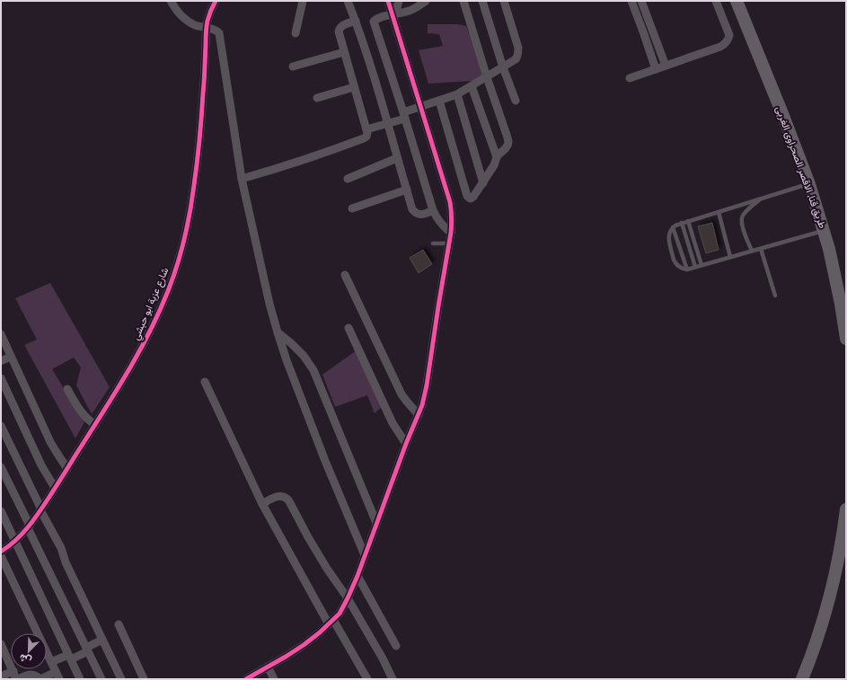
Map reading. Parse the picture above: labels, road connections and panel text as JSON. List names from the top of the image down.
{
  "streets": {
    "main road": ["طريق قنا, الاقصر الصحراوى الغربى"],
    "street": ["شارع عزبة ابو حبشي"]
  },
  "north": "bottom left"
}
